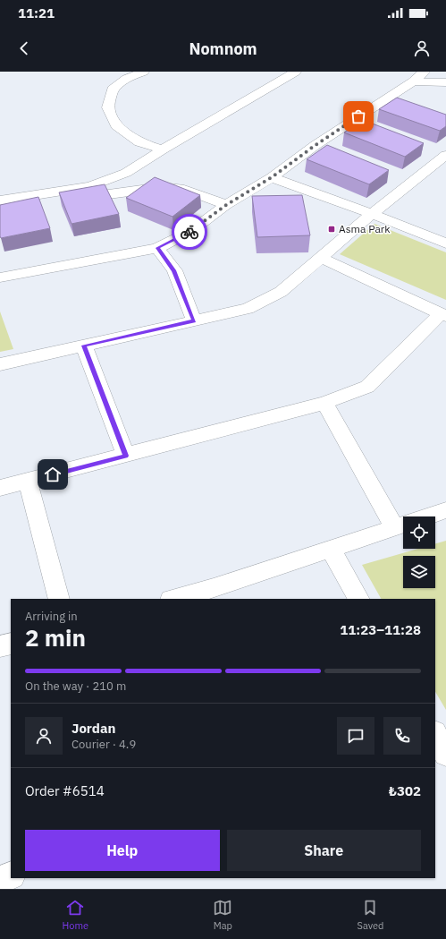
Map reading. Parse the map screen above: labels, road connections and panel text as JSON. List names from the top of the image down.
{
  "places": {
    "transit": ["Asma Park"]
  },
  "page": {
    "status": "11:21",
    "header": "Nomnom",
    "heading": ["2 min", "Arriving in", "11:23–11:28"],
    "panel": [
      "Jordan",
      "Courier · 4.9",
      "Order #6514",
      "₺302"
    ],
    "bar": "On the way · 210 m",
    "buttons": ["Help", "Share"],
    "tabs": ["Home", "Map", "Saved"]
  }
}
